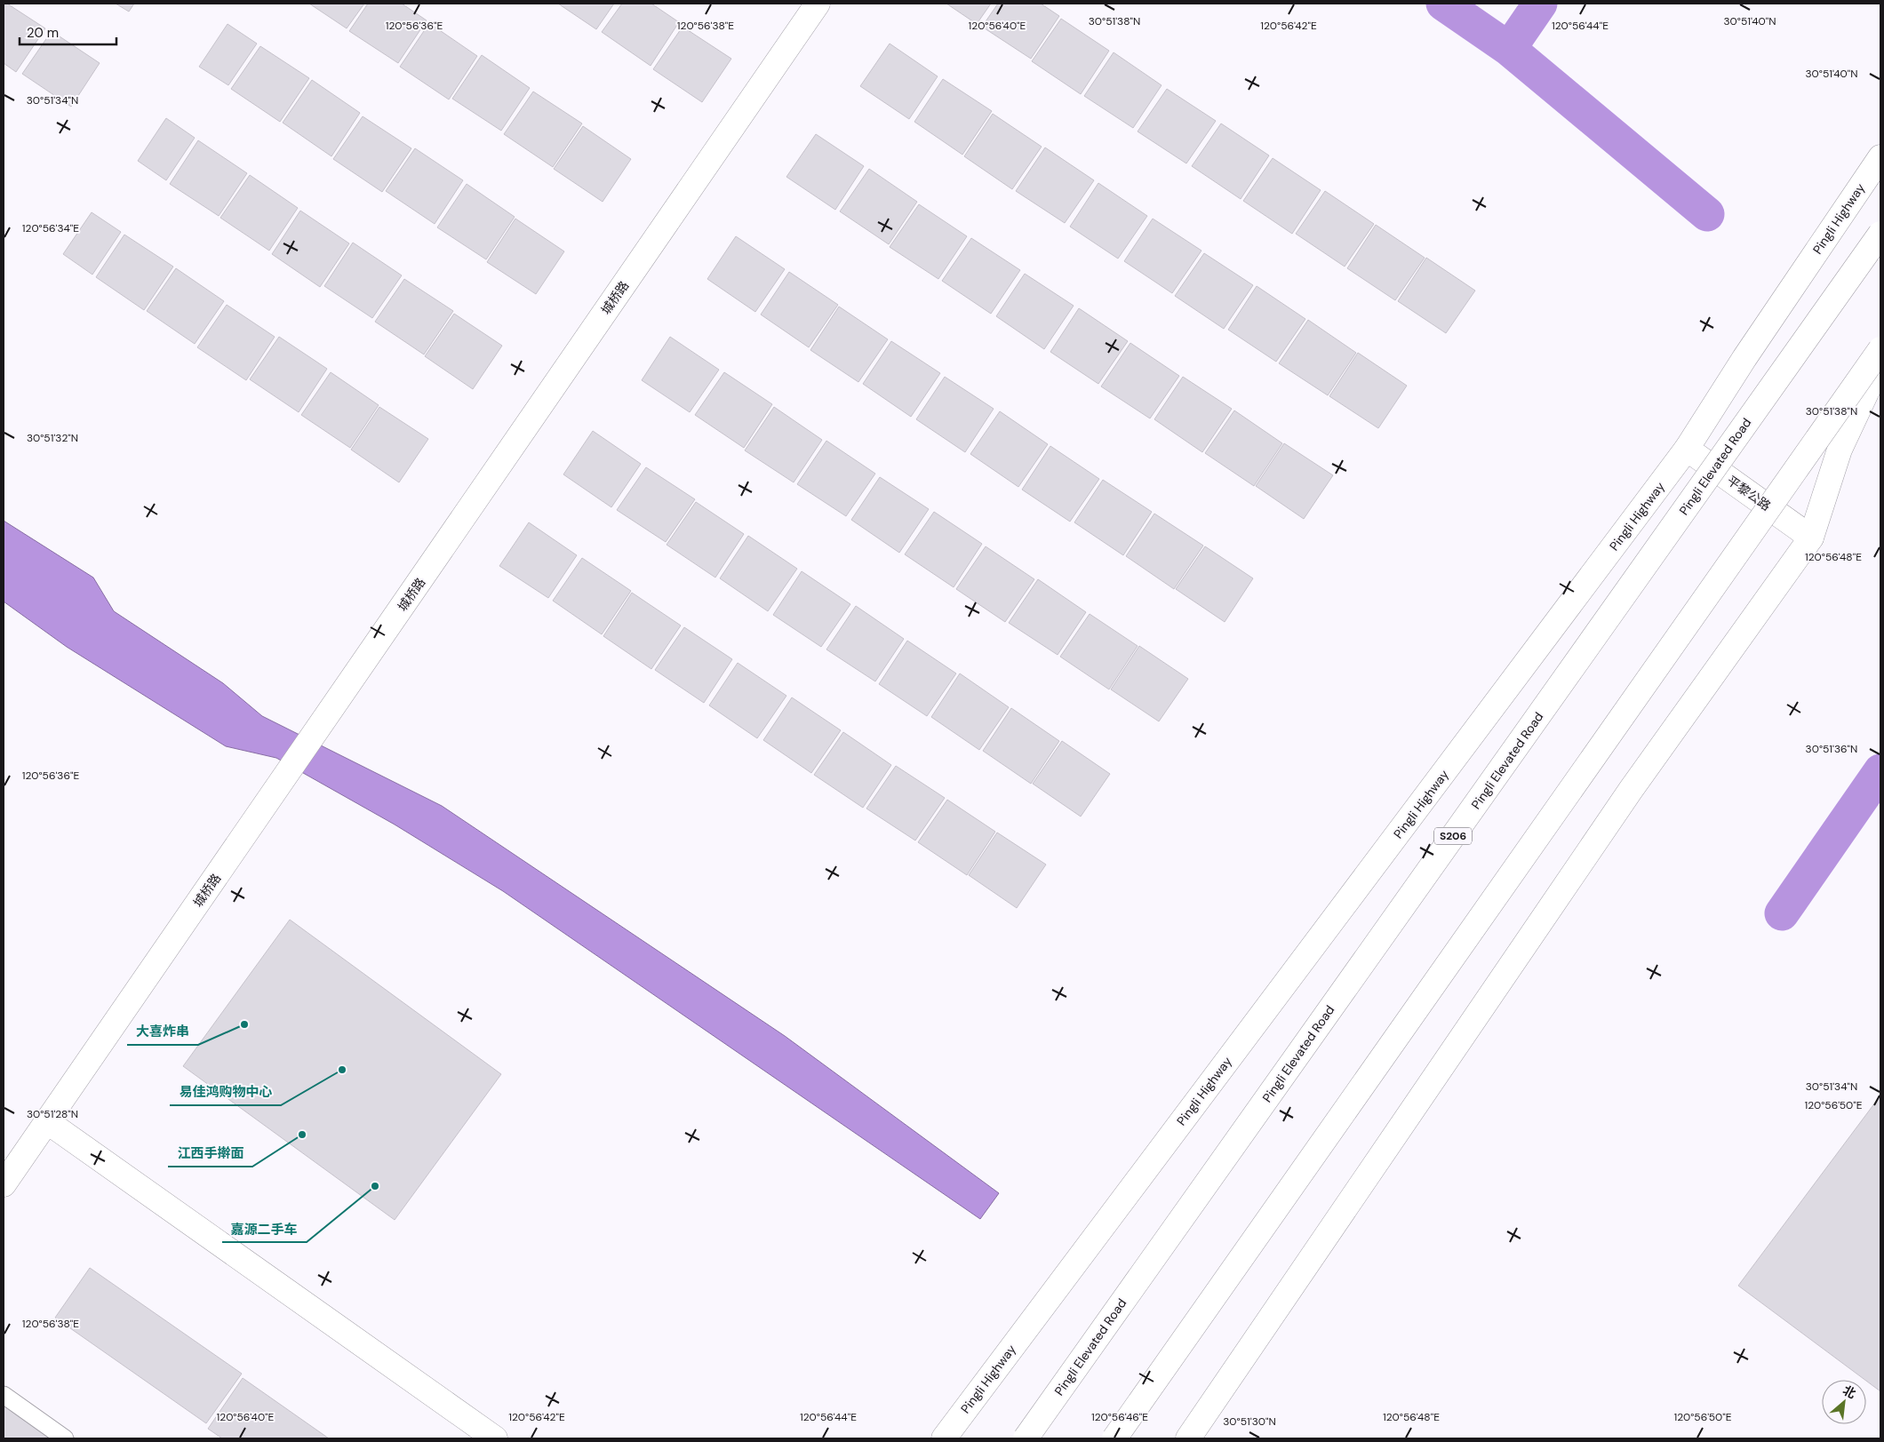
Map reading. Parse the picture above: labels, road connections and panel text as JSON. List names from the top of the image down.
{
  "streets": {
    "main road": [
      "Pingli Highway",
      "城桥路",
      "Pingli Elevated Road",
      "平黎公路",
      "S206"
    ]
  },
  "crossings": [
    ["Pingli Highway", "平黎公路"]
  ],
  "places": [
    "大喜炸串",
    "易佳鸿购物中心",
    "江西手擀面",
    "嘉源二手车"
  ],
  "scale_bar": "20 m",
  "north": "top right",
  "coordinates": [
    "30°51'38\"N",
    "30°51'40\"N",
    "120°56'36\"E",
    "120°56'38\"E",
    "120°56'40\"E",
    "120°56'42\"E",
    "120°56'44\"E",
    "30°51'34\"N",
    "120°56'34\"E",
    "30°51'32\"N",
    "120°56'48\"E",
    "30°51'36\"N",
    "120°56'50\"E",
    "30°51'28\"N",
    "120°56'46\"E",
    "30°51'30\"N"
  ]
}
